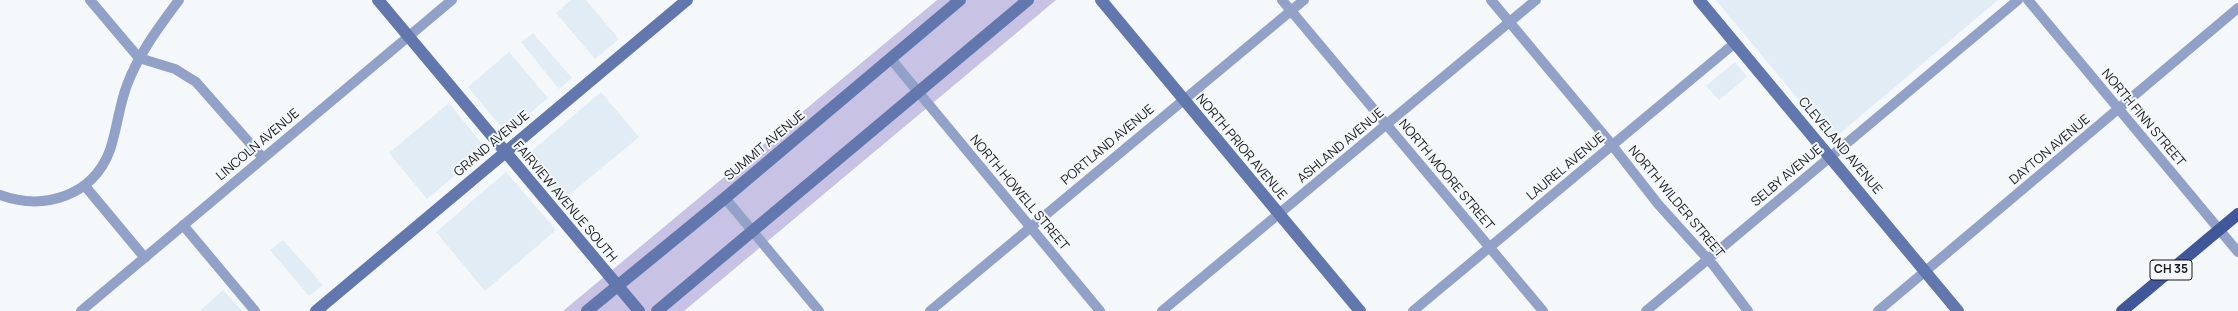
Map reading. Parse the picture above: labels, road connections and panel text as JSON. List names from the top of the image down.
{
  "streets": {
    "main road": ["CH 35"],
    "street": [
      "NORTH FINN STREET",
      "GRAND AVENUE",
      "LINCOLN AVENUE",
      "PORTLAND AVENUE",
      "SUMMIT AVENUE",
      "ASHLAND AVENUE",
      "CLEVELAND AVENUE",
      "NORTH PRIOR AVENUE",
      "DAYTON AVENUE",
      "LAUREL AVENUE",
      "NORTH MOORE STREET",
      "SELBY AVENUE",
      "NORTH HOWELL STREET",
      "FAIRVIEW AVENUE SOUTH",
      "NORTH WILDER STREET"
    ]
  },
  "crossings": [
    ["NORTH FINN STREET", "DAYTON AVENUE"],
    ["NORTH FINN STREET", "CH 35"],
    ["GRAND AVENUE", "FAIRVIEW AVENUE SOUTH"],
    ["LINCOLN AVENUE", "FAIRVIEW AVENUE SOUTH"],
    ["PORTLAND AVENUE", "NORTH PRIOR AVENUE"],
    ["PORTLAND AVENUE", "NORTH MOORE STREET"],
    ["PORTLAND AVENUE", "NORTH HOWELL STREET"],
    ["SUMMIT AVENUE", "NORTH HOWELL STREET"],
    ["SUMMIT AVENUE", "FAIRVIEW AVENUE SOUTH"],
    ["ASHLAND AVENUE", "NORTH PRIOR AVENUE"],
    ["ASHLAND AVENUE", "NORTH MOORE STREET"],
    ["ASHLAND AVENUE", "NORTH WILDER STREET"],
    ["CLEVELAND AVENUE", "DAYTON AVENUE"],
    ["CLEVELAND AVENUE", "LAUREL AVENUE"],
    ["CLEVELAND AVENUE", "SELBY AVENUE"],
    ["LAUREL AVENUE", "NORTH MOORE STREET"],
    ["LAUREL AVENUE", "NORTH WILDER STREET"],
    ["SELBY AVENUE", "NORTH WILDER STREET"]
  ]
}
